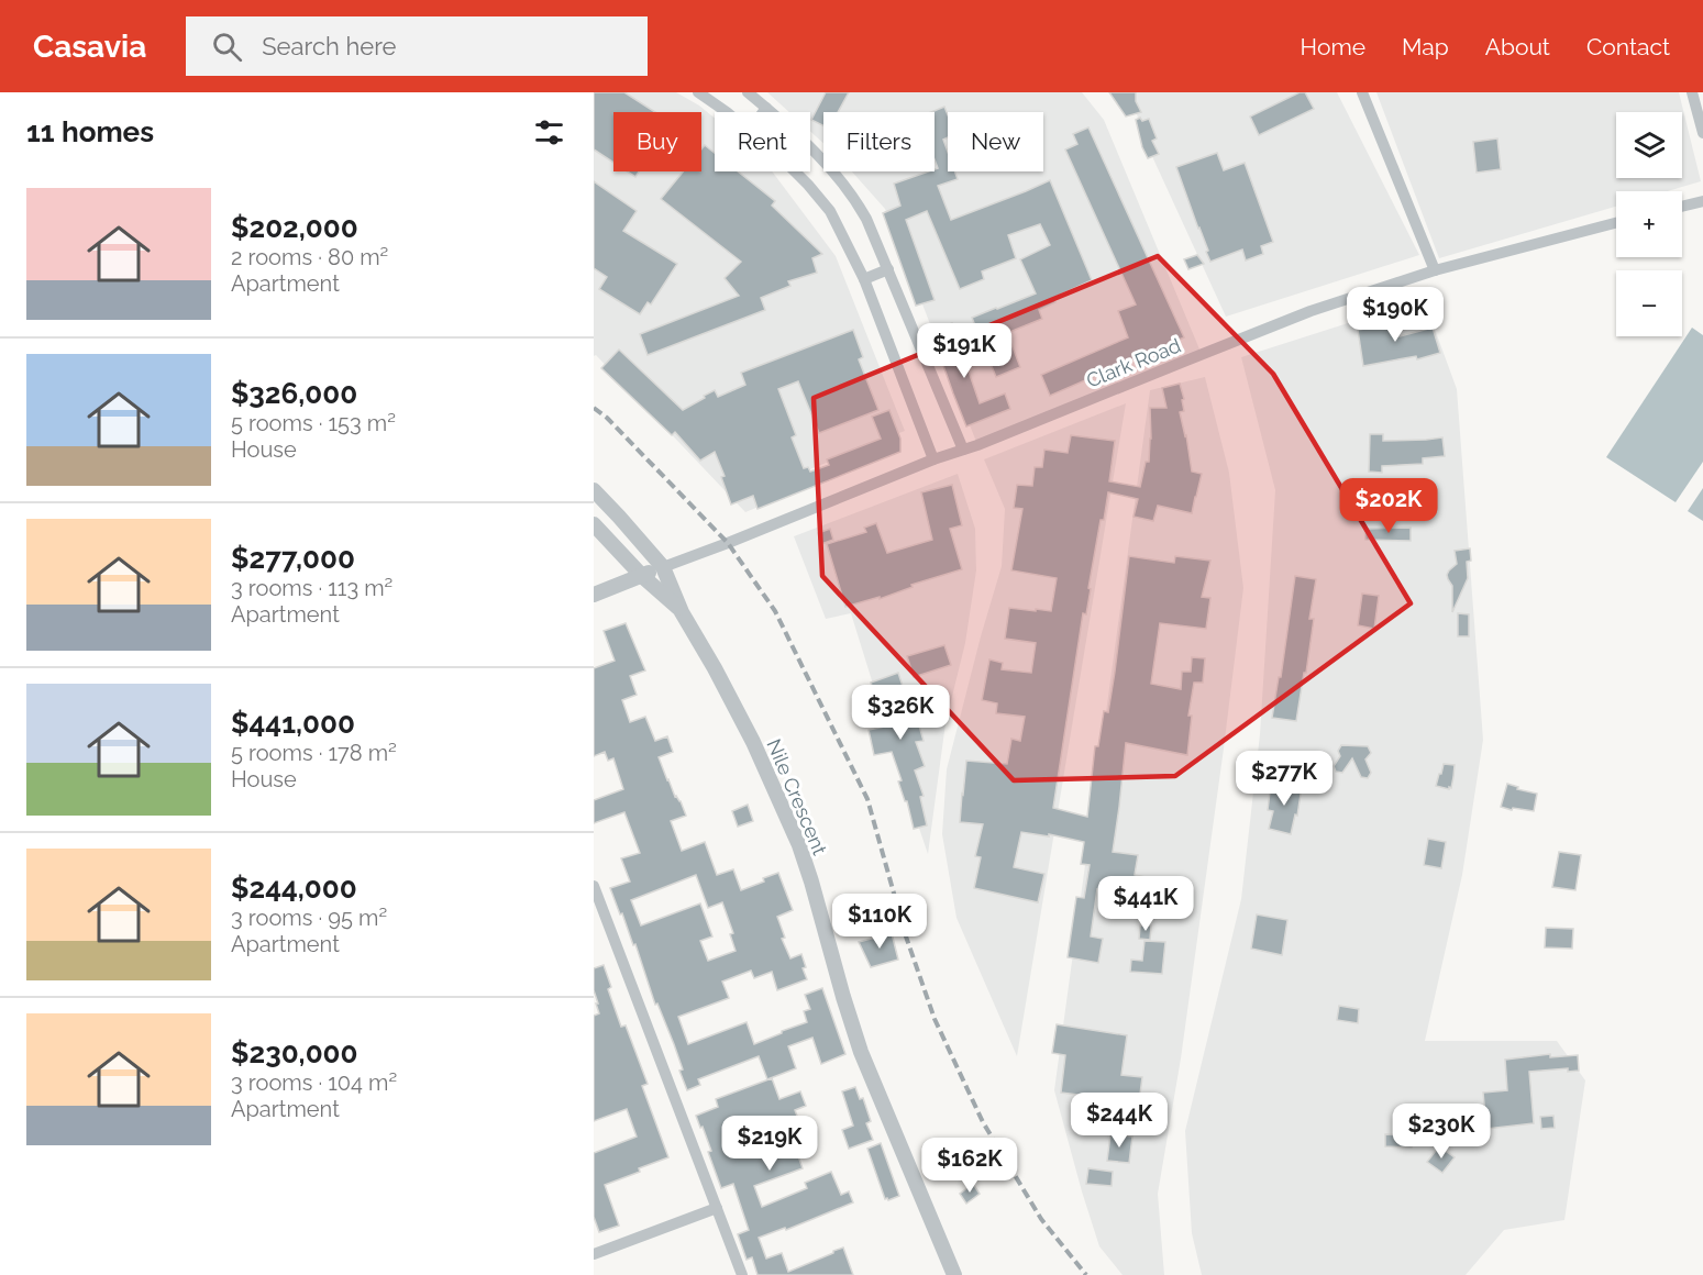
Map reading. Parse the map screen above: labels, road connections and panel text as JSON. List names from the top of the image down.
{
  "streets": {
    "street": ["Clark Road", "Nile Crescent"]
  },
  "crossings": [
    ["Clark Road", "Nile Crescent"]
  ],
  "page": {
    "header": "Casavia",
    "search": "Search here",
    "nav": [
      "Home",
      "Map",
      "About",
      "Contact"
    ],
    "heading": "11 homes",
    "map_buttons": ["+", "−"],
    "chip": [
      "Buy",
      "Rent",
      "Filters",
      "New"
    ],
    "list": [
      {
        "name": "$202,000",
        "note": "2 rooms · 80 m² · Apartment"
      },
      {
        "name": "$326,000",
        "note": "5 rooms · 153 m² · House"
      },
      {
        "name": "$277,000",
        "note": "3 rooms · 113 m² · Apartment"
      },
      {
        "name": "$441,000",
        "note": "5 rooms · 178 m² · House"
      },
      {
        "name": "$244,000",
        "note": "3 rooms · 95 m² · Apartment"
      },
      {
        "name": "$230,000",
        "note": "3 rooms · 104 m² · Apartment"
      }
    ],
    "price": [
      "$190K",
      "$191K",
      "$202K",
      "$326K",
      "$277K",
      "$441K",
      "$110K",
      "$244K",
      "$230K",
      "$219K",
      "$162K"
    ]
  }
}
